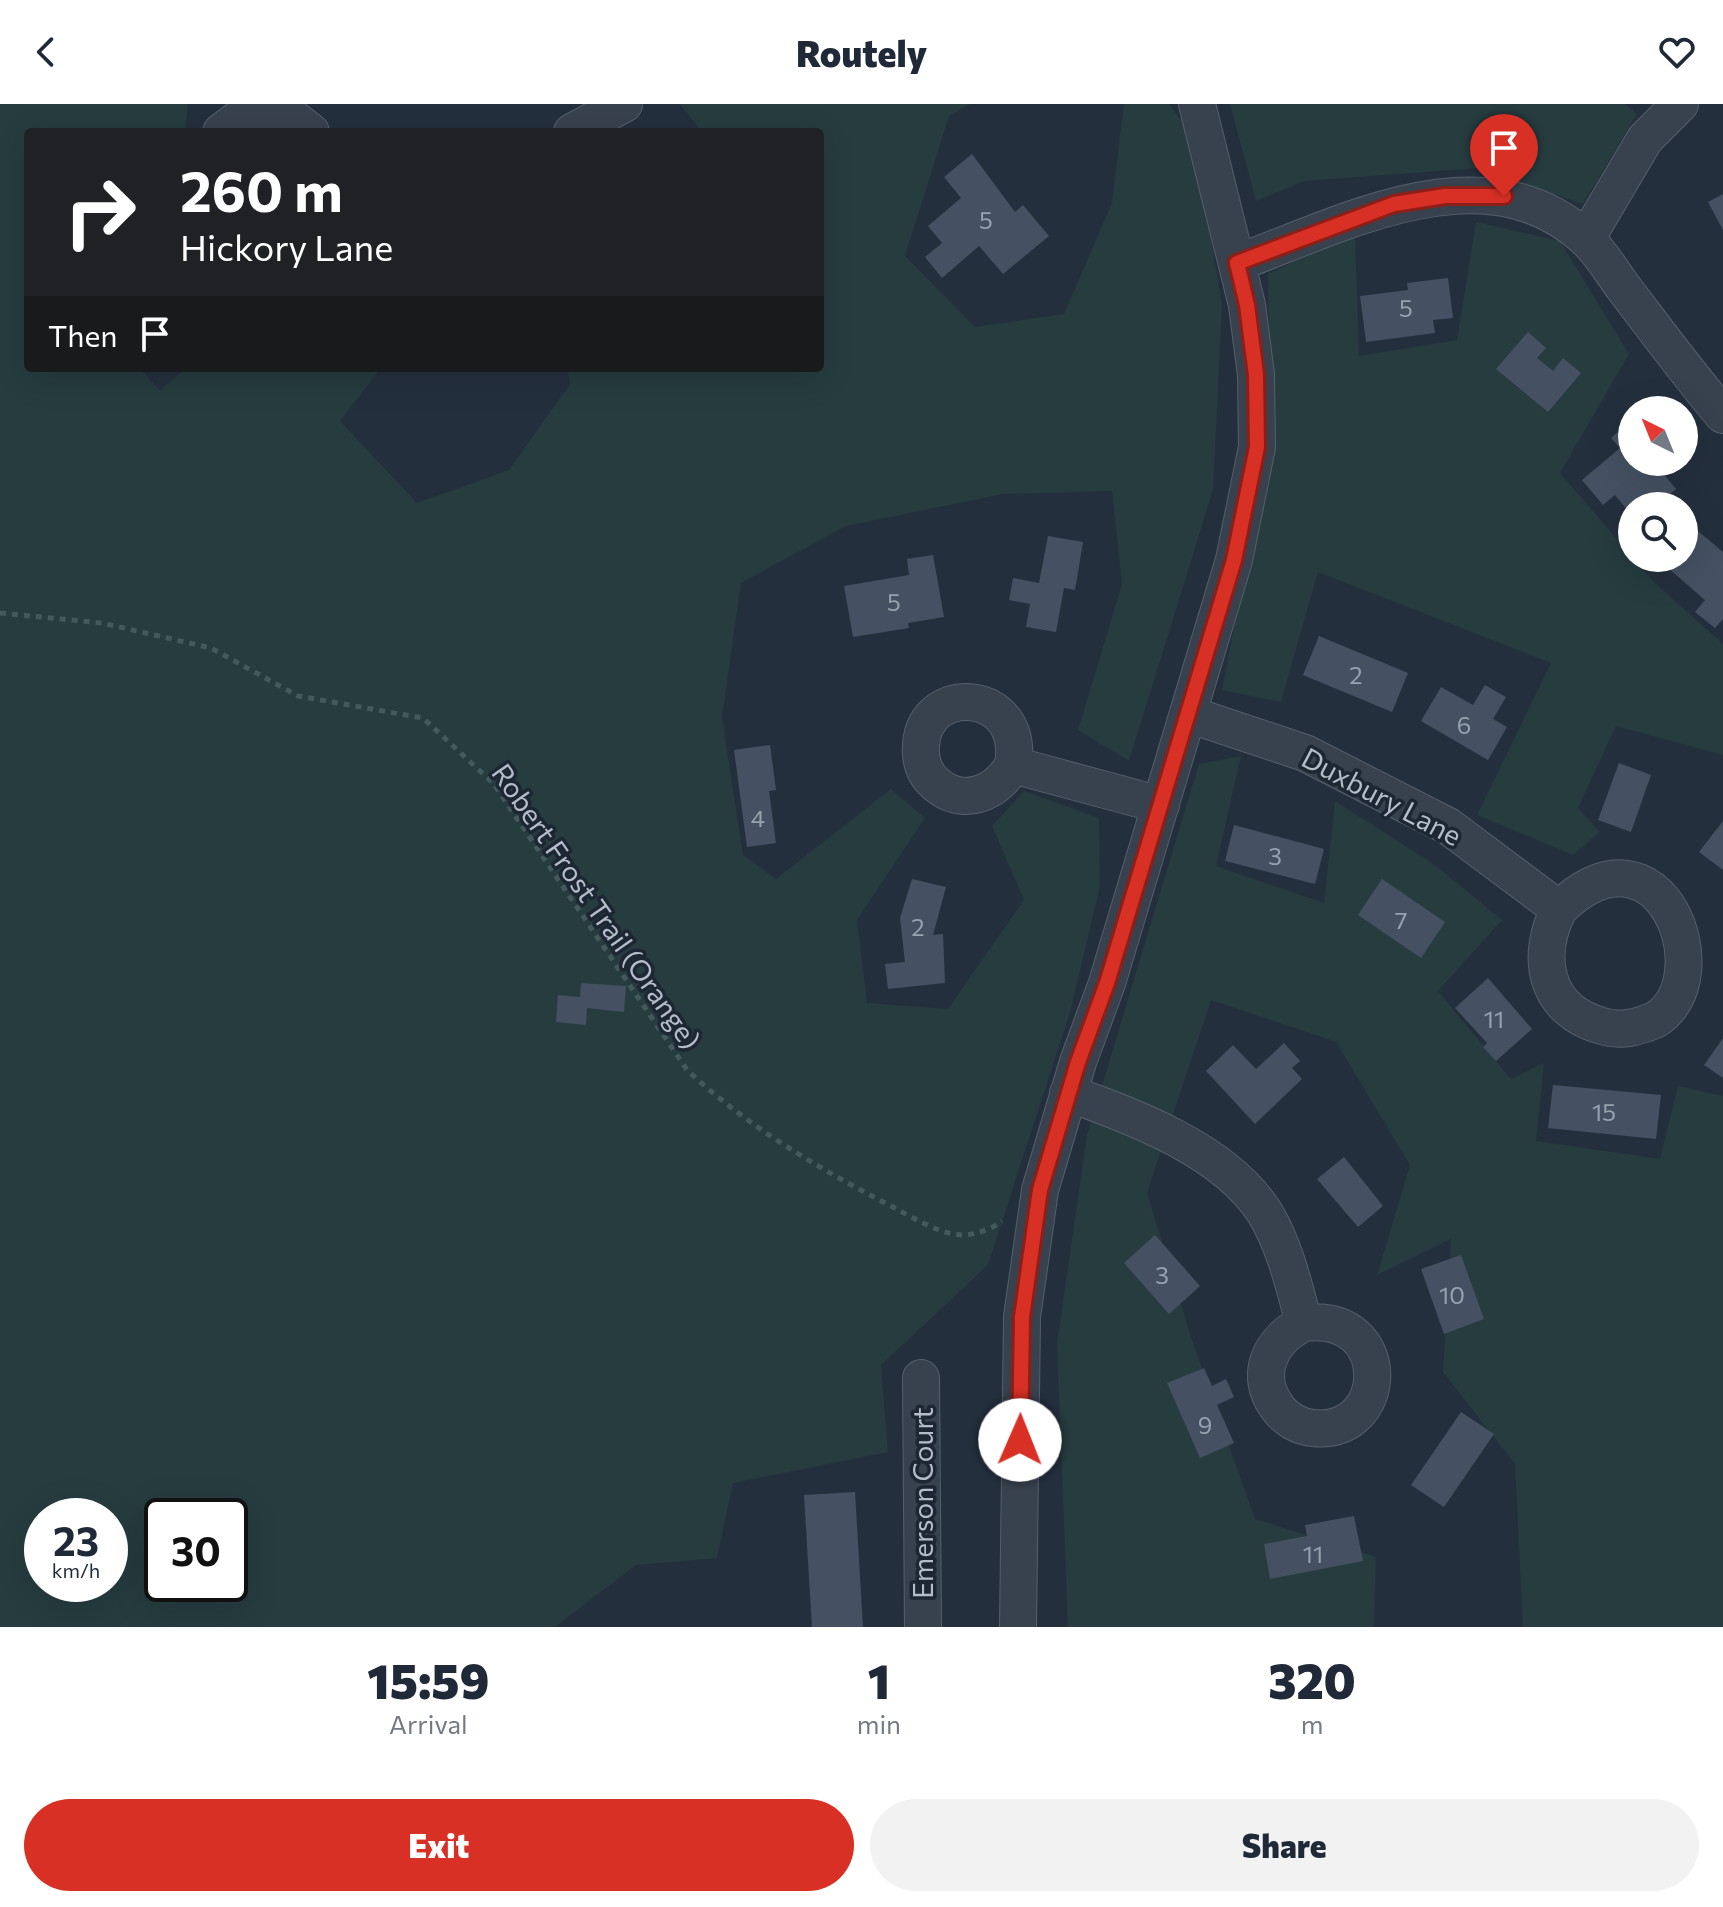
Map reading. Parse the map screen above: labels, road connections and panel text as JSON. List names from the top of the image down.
{
  "streets": {
    "street": ["Duxbury Lane", "Emerson Court"],
    "path": ["Robert Frost Trail (Orange)"]
  },
  "house_numbers": [
    "5",
    "5",
    "5",
    "2",
    "6",
    "4",
    "3",
    "7",
    "2",
    "11",
    "15",
    "3",
    "10",
    "9",
    "11"
  ],
  "north": "top left",
  "page": {
    "header": "Routely",
    "turn": ["260 m", "Hickory Lane"],
    "then": "Then",
    "speed": "23 km/h",
    "limit": "30",
    "eta": [
      "15:59",
      "Arrival",
      "1",
      "min",
      "320",
      "m"
    ],
    "buttons": ["Exit", "Share"]
  }
}
